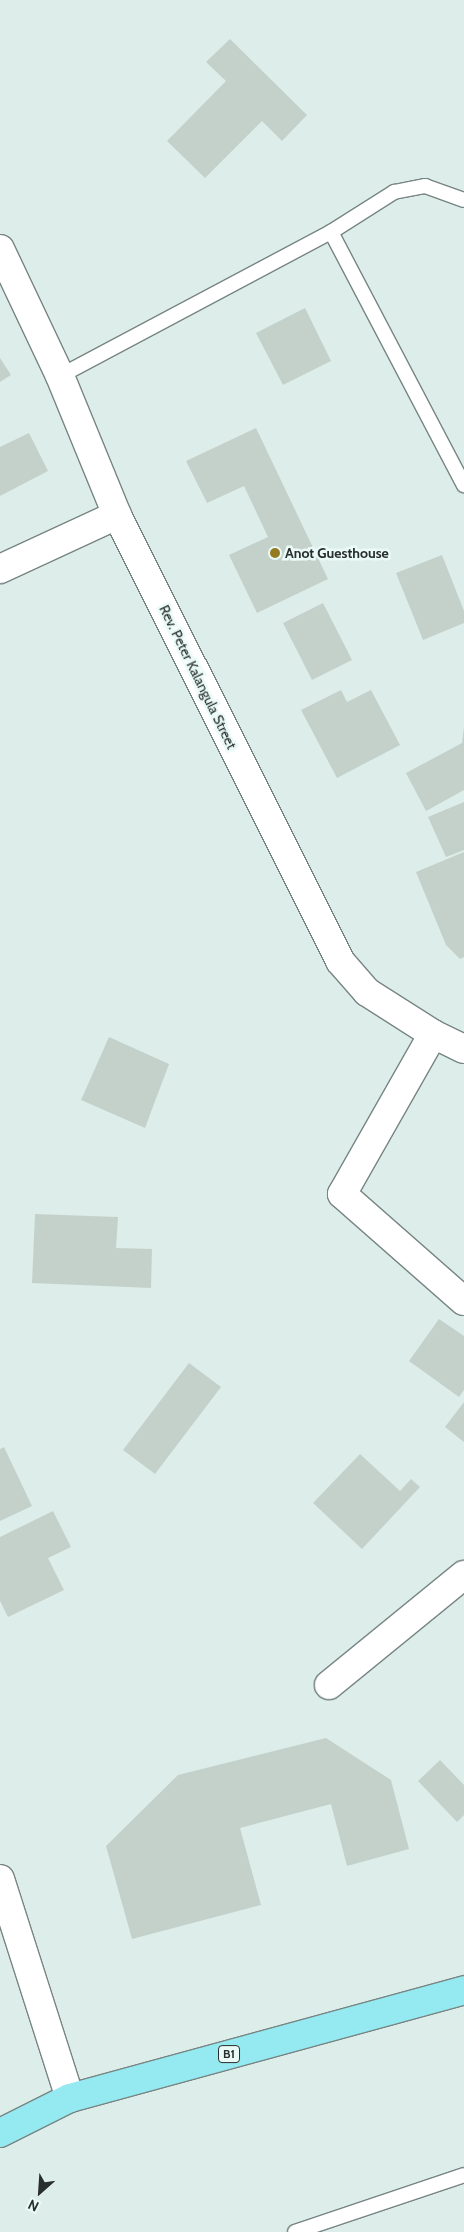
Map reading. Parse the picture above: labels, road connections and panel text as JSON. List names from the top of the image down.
{
  "streets": {
    "main road": ["B1"],
    "street": ["Rev. Peter Kalangula Street"]
  },
  "places": ["Anot Guesthouse"],
  "north": "bottom left"
}
